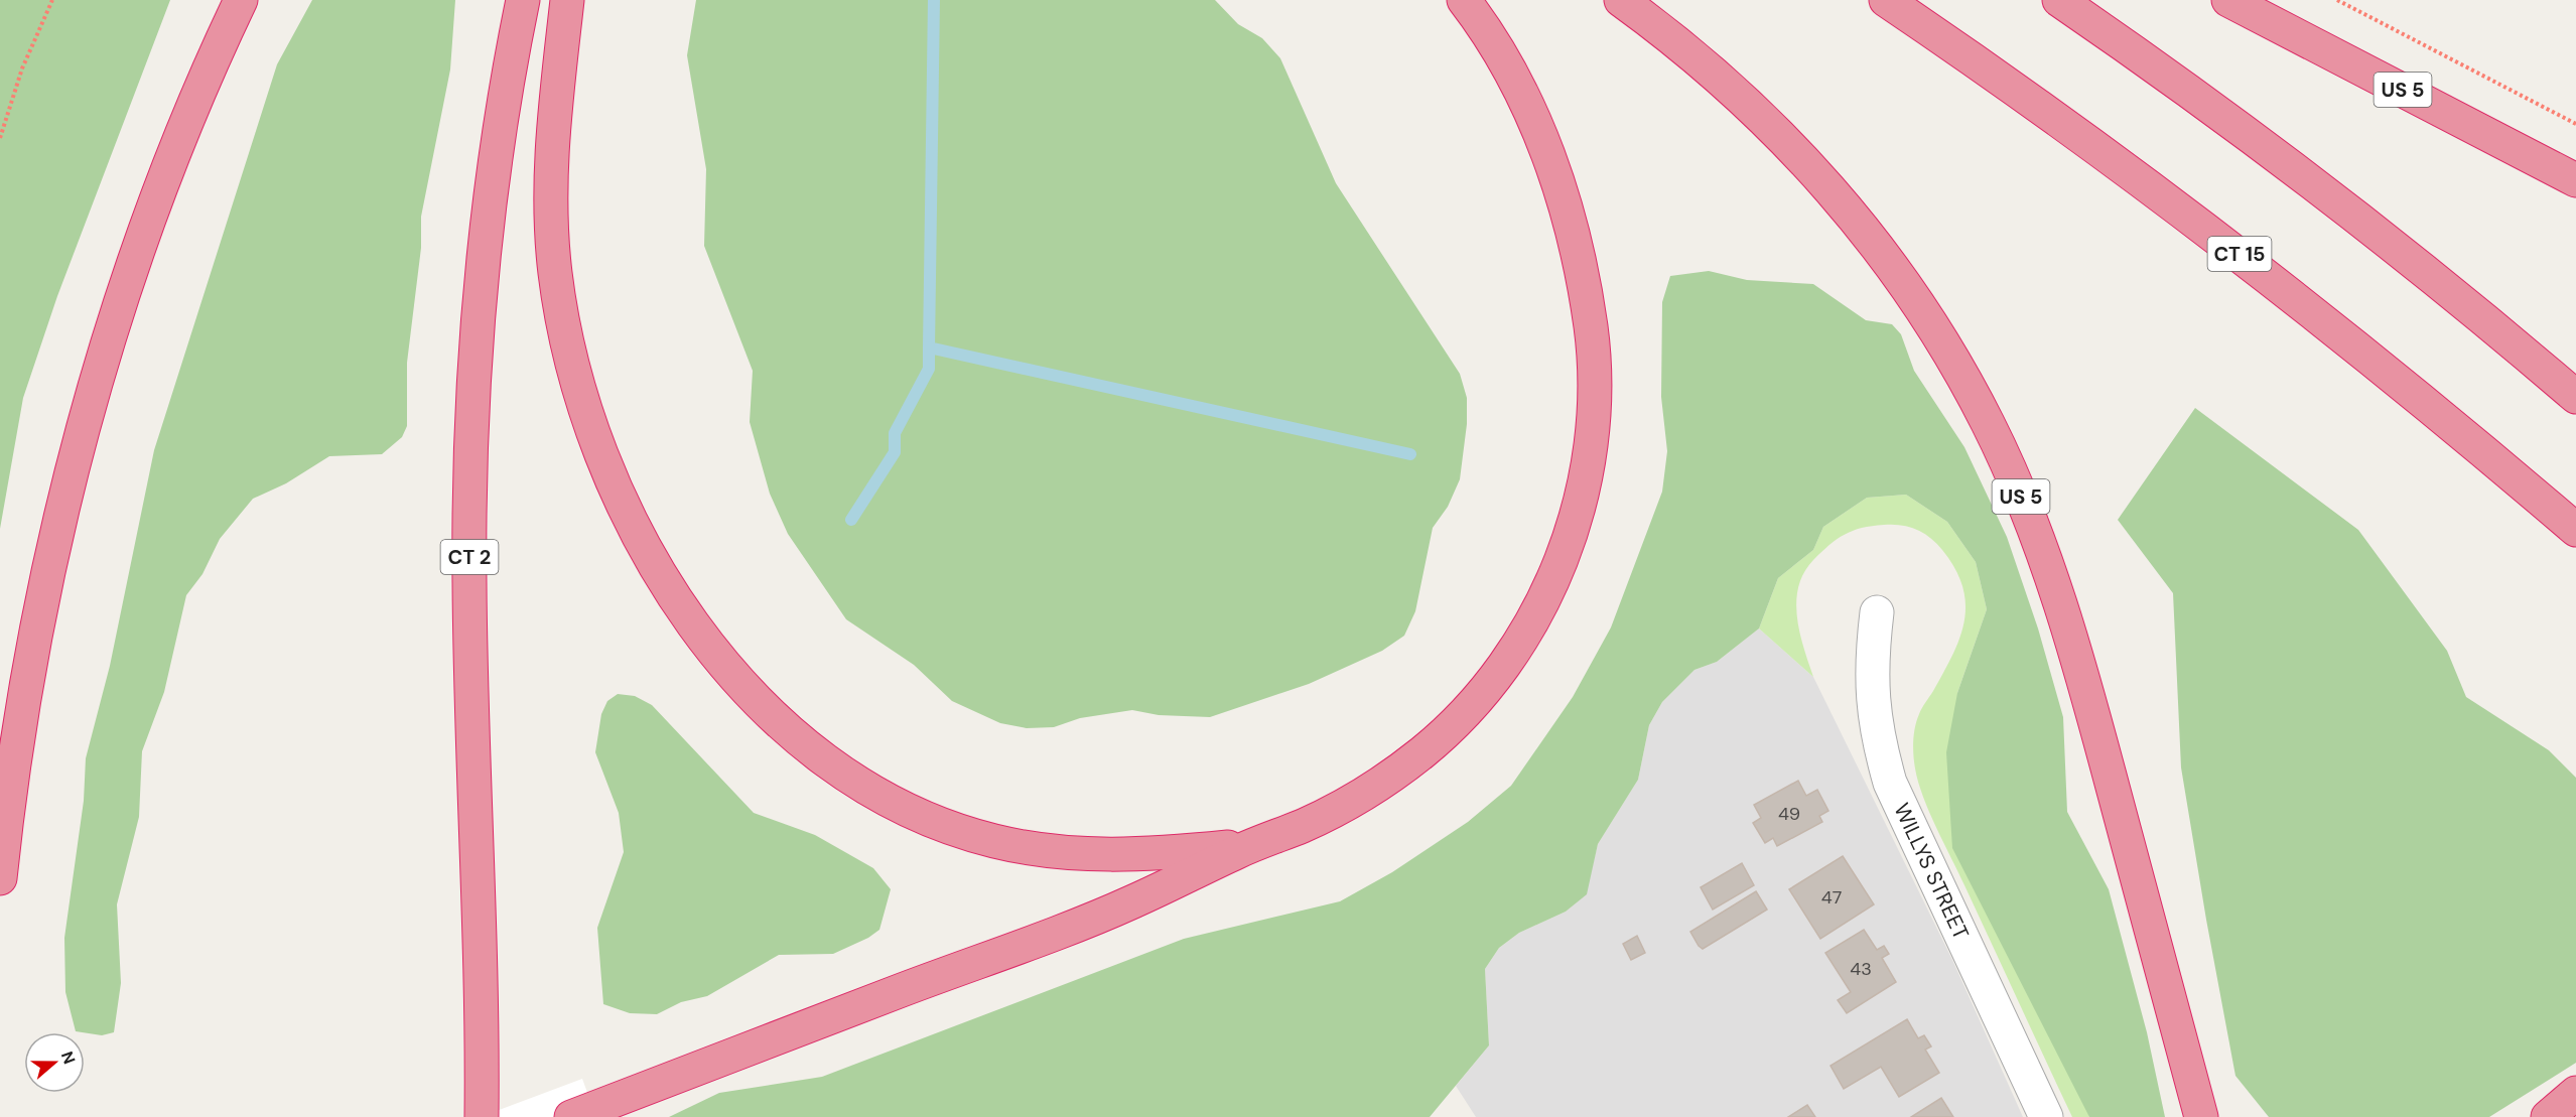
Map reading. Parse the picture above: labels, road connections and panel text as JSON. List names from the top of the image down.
{
  "streets": {
    "highway": ["US 5", "CT 15", "CT 2"],
    "street": ["WILLYS STREET"]
  },
  "house_numbers": ["49", "47", "43"],
  "north": "right"
}
